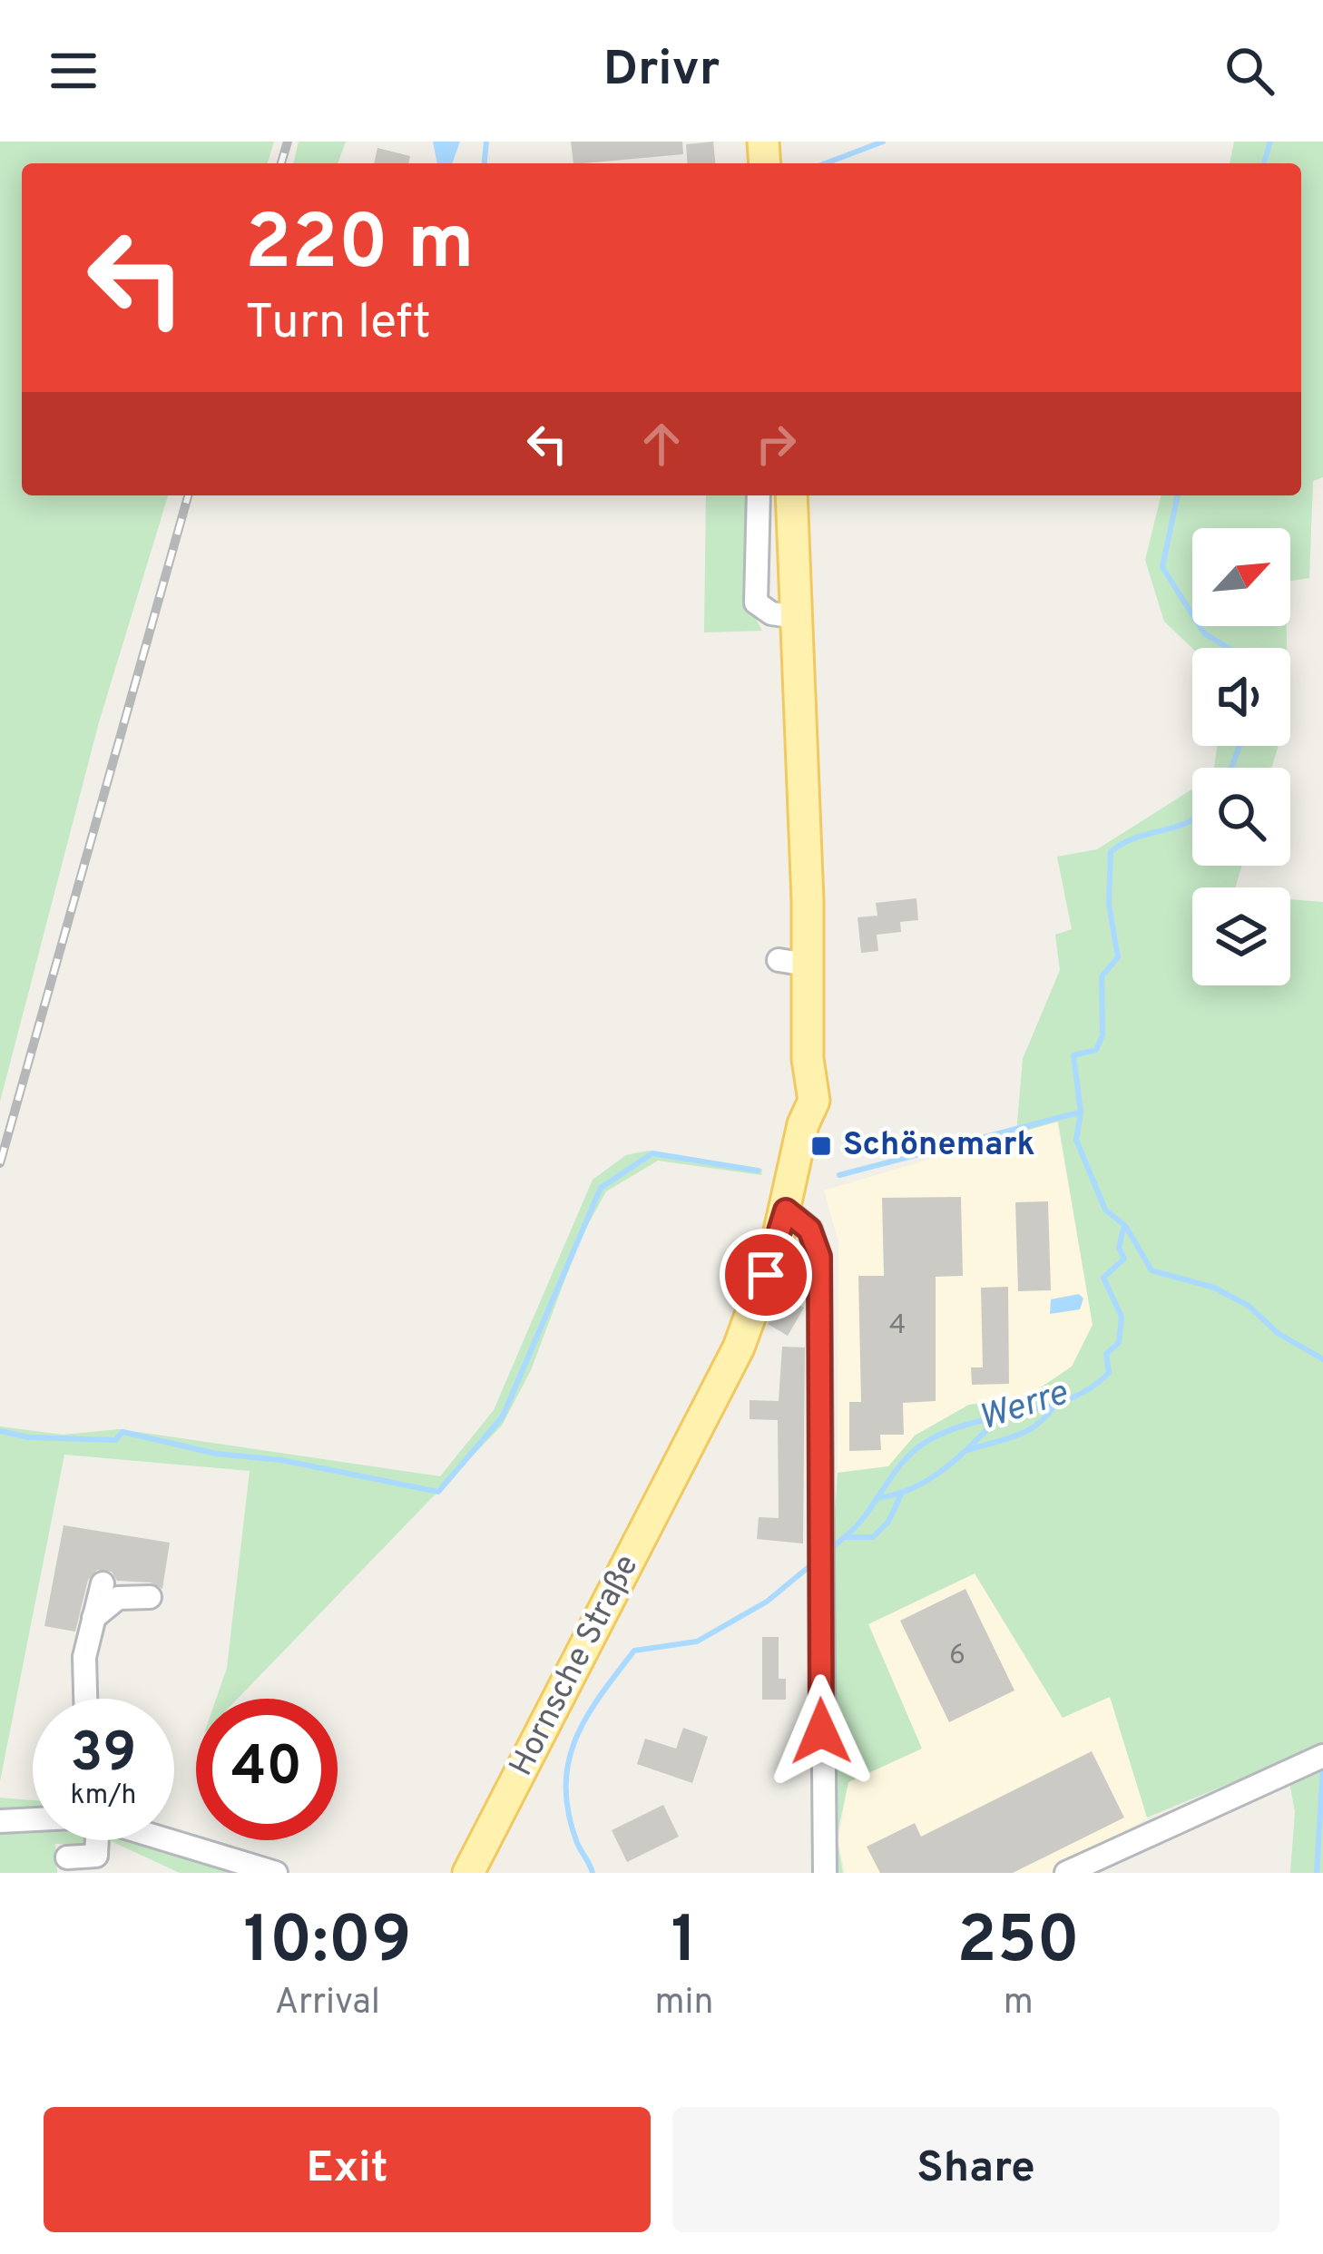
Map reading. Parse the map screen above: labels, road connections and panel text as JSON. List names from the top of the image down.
{
  "streets": {
    "main road": ["Hornsche Straße"]
  },
  "water": ["Werre"],
  "places": {
    "transit": ["Schönemark"]
  },
  "house_numbers": ["4", "6"],
  "north": "top right",
  "page": {
    "header": "Drivr",
    "turn": ["220 m", "Turn left"],
    "speed": "39 km/h",
    "limit": "40",
    "eta": [
      "10:09",
      "Arrival",
      "1",
      "min",
      "250",
      "m"
    ],
    "buttons": ["Exit", "Share"]
  }
}
